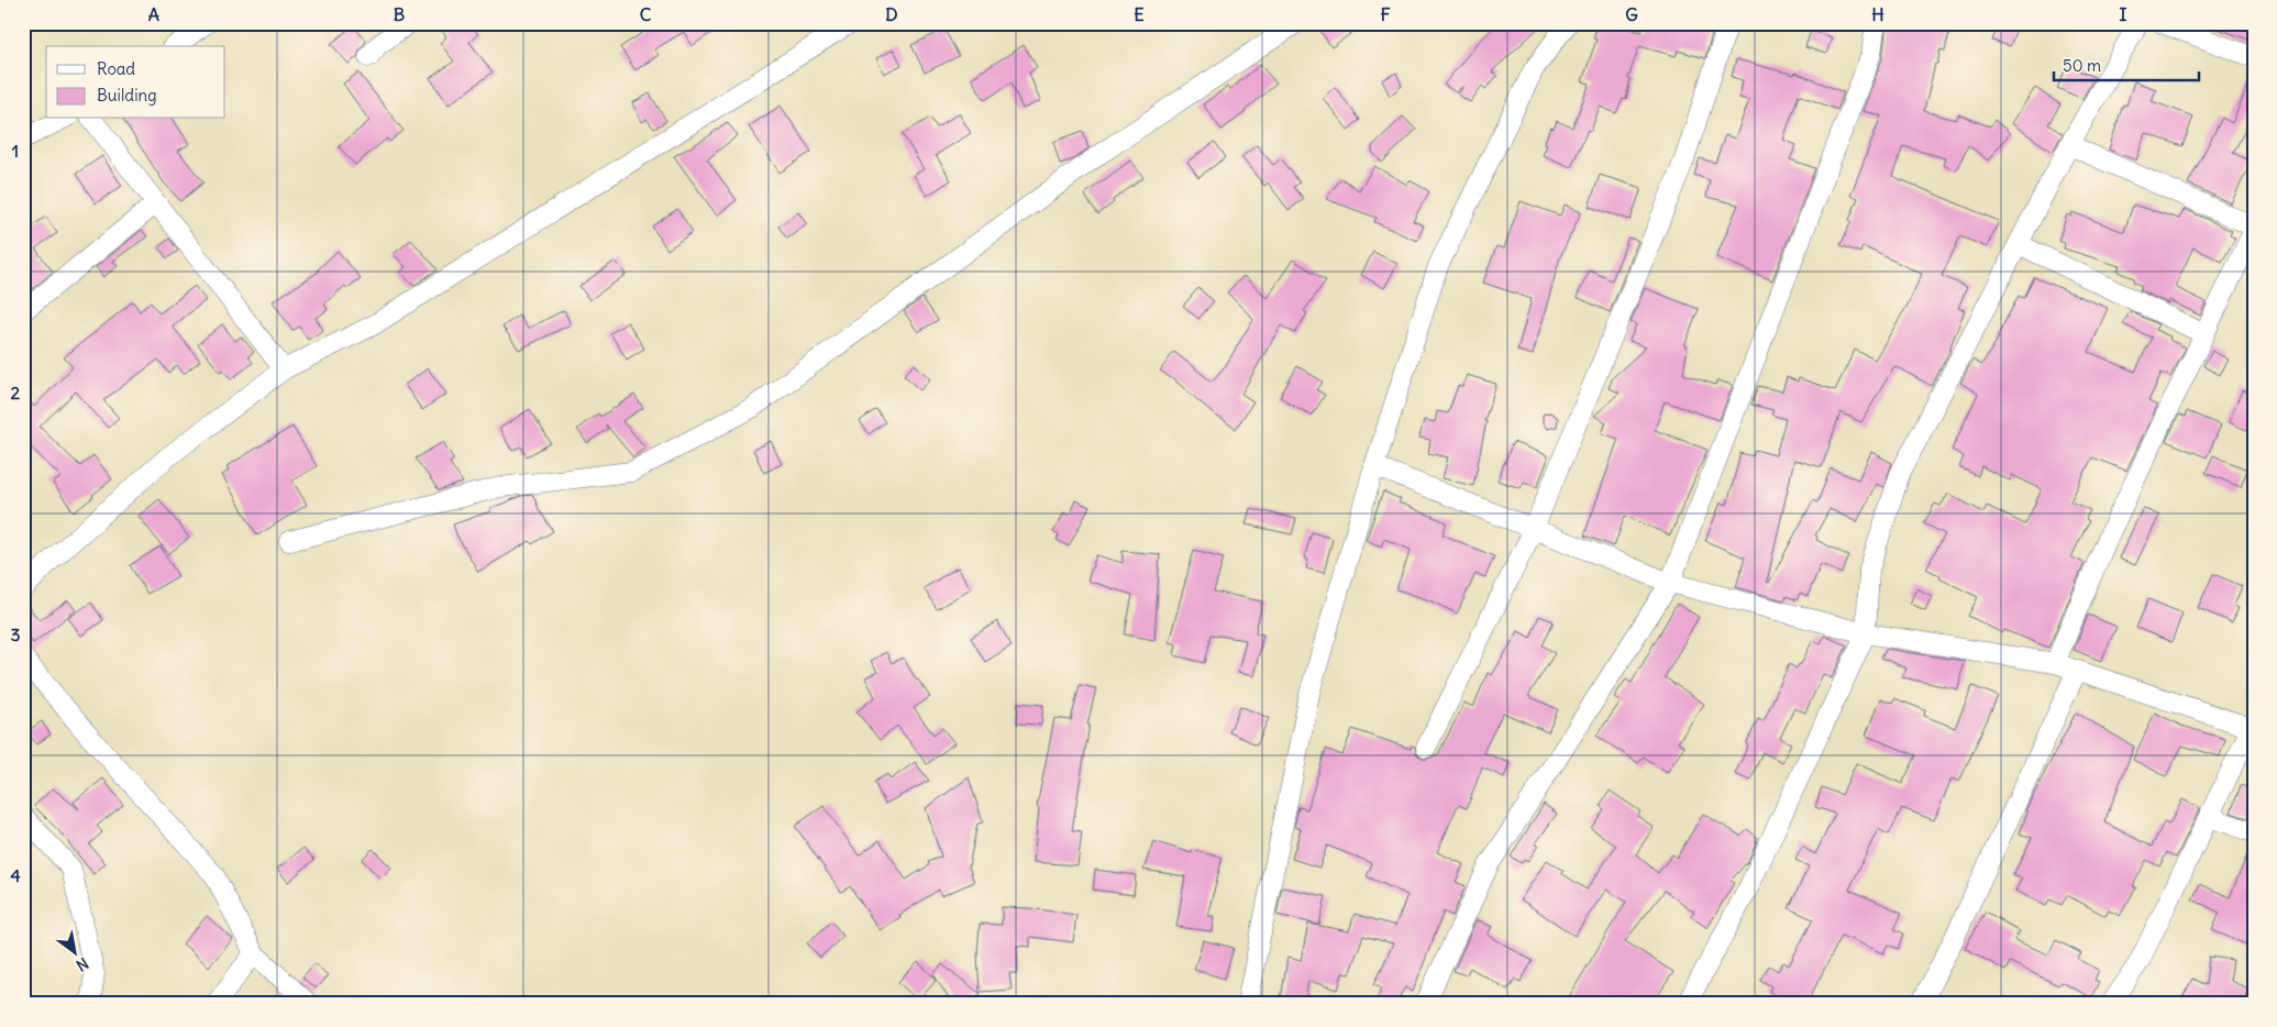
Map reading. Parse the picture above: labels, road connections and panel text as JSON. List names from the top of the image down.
{
  "legend": ["Road", "Building"],
  "scale_bar": "50 m",
  "north": "bottom right",
  "grid": {
    "columns": [
      "A",
      "B",
      "C",
      "D",
      "E",
      "F",
      "G",
      "H",
      "I"
    ],
    "rows": [
      "1",
      "2",
      "3",
      "4"
    ]
  }
}
